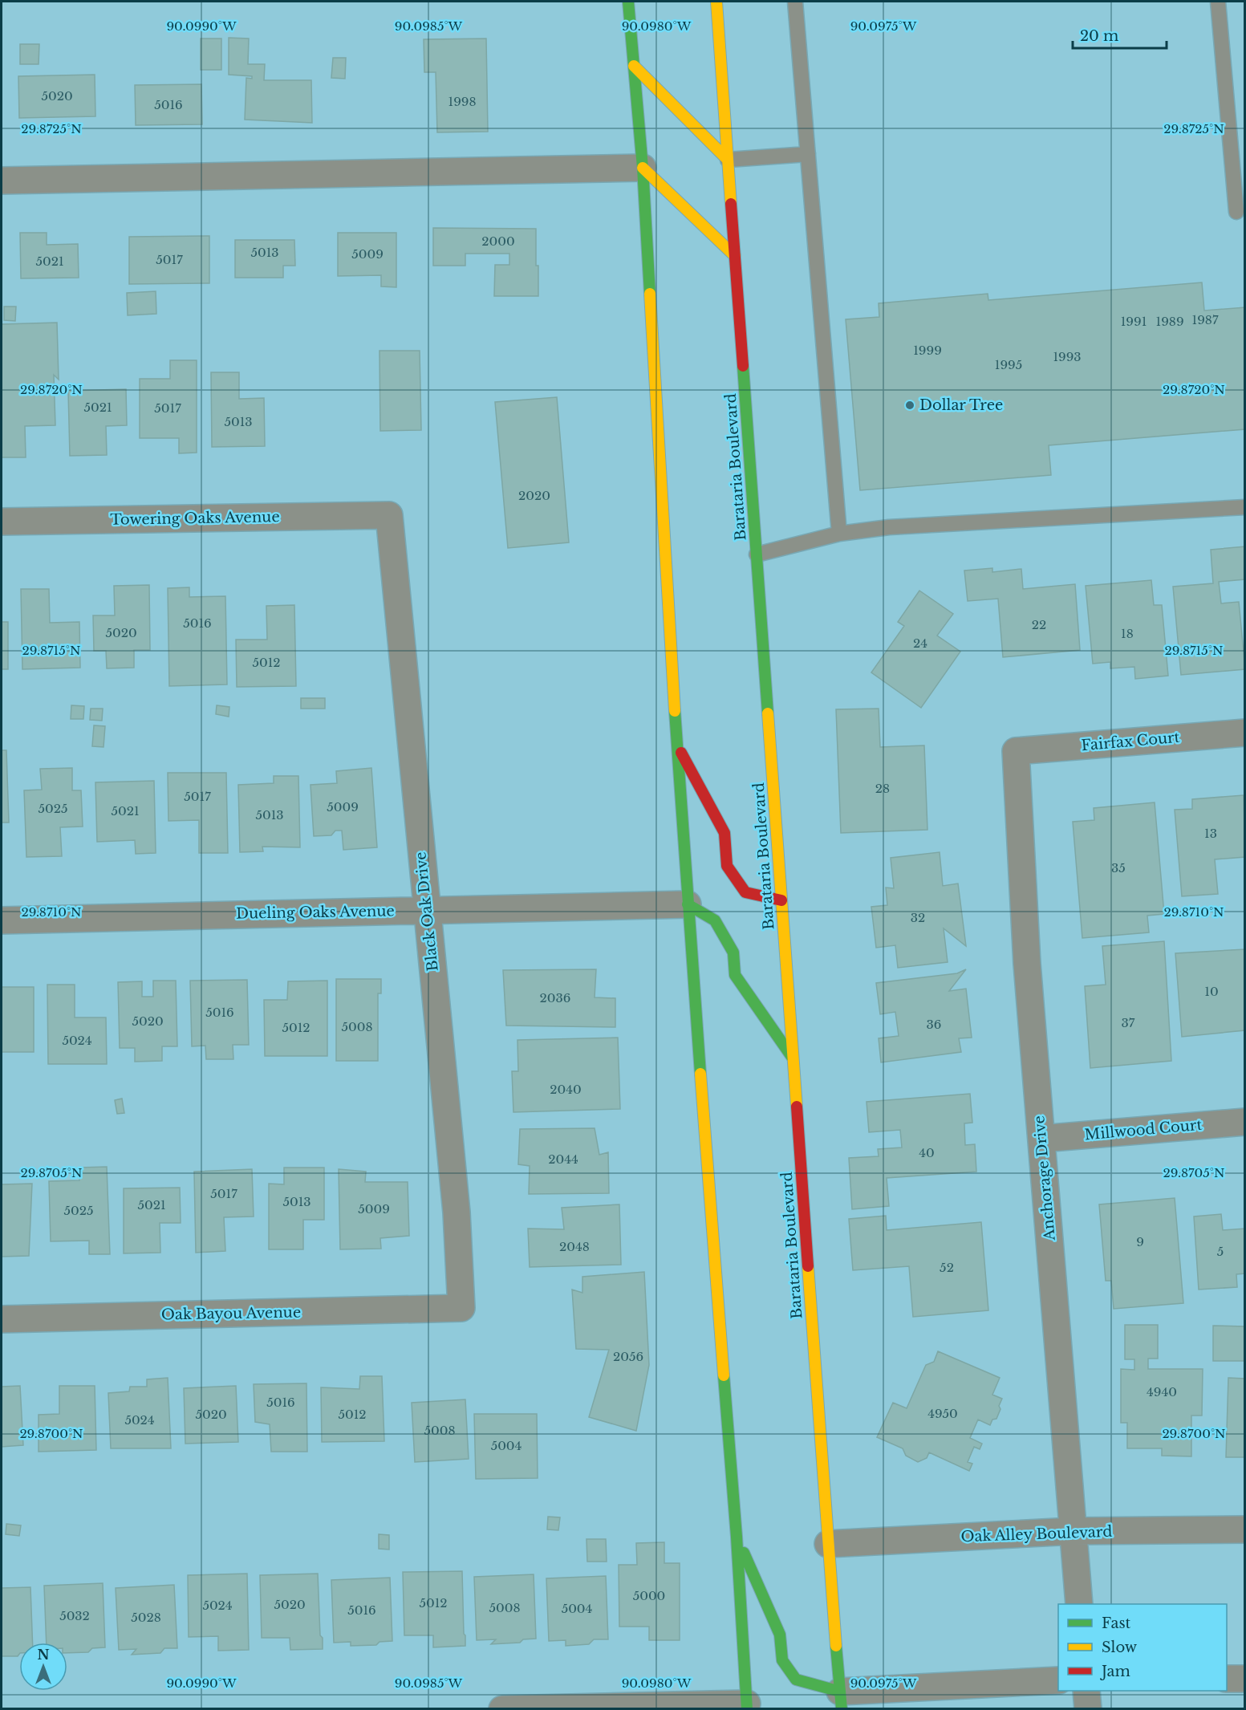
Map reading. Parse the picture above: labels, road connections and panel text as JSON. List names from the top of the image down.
{
  "streets": {
    "main road": ["Barataria Boulevard"],
    "street": [
      "Towering Oaks Avenue",
      "Fairfax Court",
      "Black Oak Drive",
      "Dueling Oaks Avenue",
      "Millwood Court",
      "Anchorage Drive",
      "Oak Bayou Avenue",
      "Oak Alley Boulevard"
    ]
  },
  "crossings": [
    ["Barataria Boulevard", "Oak Alley Boulevard"],
    ["Towering Oaks Avenue", "Black Oak Drive"],
    ["Fairfax Court", "Anchorage Drive"],
    ["Black Oak Drive", "Dueling Oaks Avenue"],
    ["Black Oak Drive", "Oak Bayou Avenue"],
    ["Millwood Court", "Anchorage Drive"],
    ["Anchorage Drive", "Oak Alley Boulevard"]
  ],
  "places": ["Dollar Tree"],
  "house_numbers": [
    "5020",
    "1998",
    "5016",
    "2000",
    "5013",
    "5009",
    "5017",
    "5021",
    "1987",
    "1991",
    "1989",
    "1999",
    "1993",
    "1995",
    "5021",
    "5017",
    "5013",
    "2020",
    "5016",
    "22",
    "5020",
    "18",
    "24",
    "5012",
    "28",
    "5017",
    "5009",
    "5025",
    "5021",
    "5013",
    "13",
    "35",
    "32",
    "10",
    "2036",
    "5016",
    "5020",
    "37",
    "36",
    "5008",
    "5012",
    "5024",
    "2040",
    "40",
    "2044",
    "5017",
    "5013",
    "5021",
    "5009",
    "5025",
    "9",
    "2048",
    "5",
    "52",
    "2056",
    "4940",
    "5016",
    "4950",
    "5020",
    "5012",
    "5024",
    "5008",
    "5004",
    "5000",
    "5012",
    "5020",
    "5024",
    "5008",
    "5004",
    "5016",
    "5032",
    "5028"
  ],
  "legend": ["Fast", "Slow", "Jam"],
  "scale_bar": "20 m",
  "north": "top",
  "coordinates": [
    "90.0990°W",
    "90.0985°W",
    "90.0980°W",
    "90.0975°W",
    "29.8725°N",
    "29.8720°N",
    "29.8715°N",
    "29.8710°N",
    "29.8705°N",
    "29.8700°N"
  ]
}
